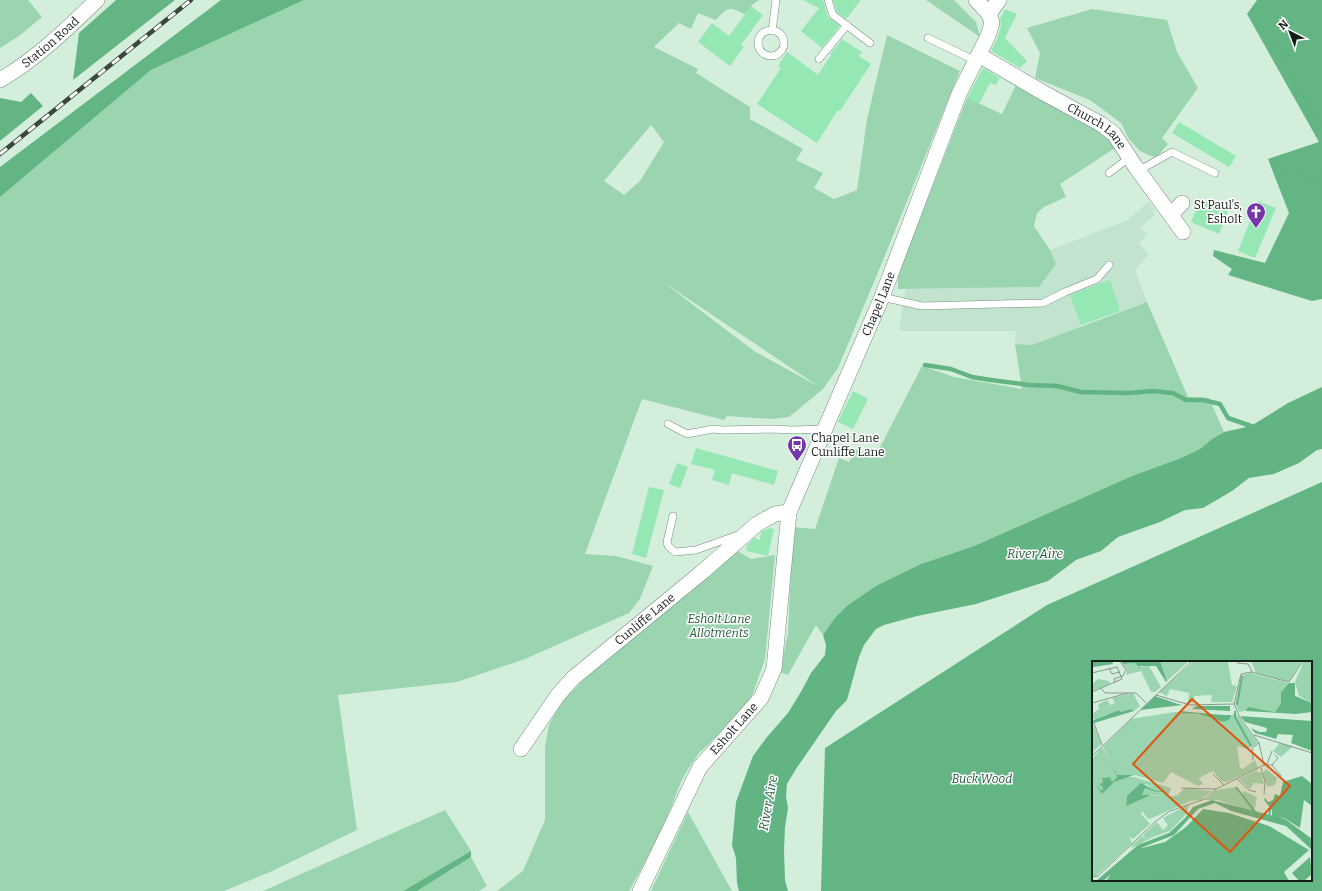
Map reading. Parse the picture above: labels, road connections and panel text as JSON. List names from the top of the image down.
{
  "streets": {
    "street": [
      "Station Road",
      "Church Lane",
      "Chapel Lane",
      "Cunliffe Lane",
      "Esholt Lane"
    ]
  },
  "crossings": [
    ["Church Lane", "Chapel Lane"],
    ["Chapel Lane", "Cunliffe Lane"],
    ["Chapel Lane", "Esholt Lane"]
  ],
  "water": ["River Aire"],
  "parks": ["Esholt Lane Allotments", "Buck Wood"],
  "places": {
    "church": ["St Paul's, Esholt"],
    "bus stop": ["Chapel Lane Cunliffe Lane"]
  },
  "north": "top left"
}
